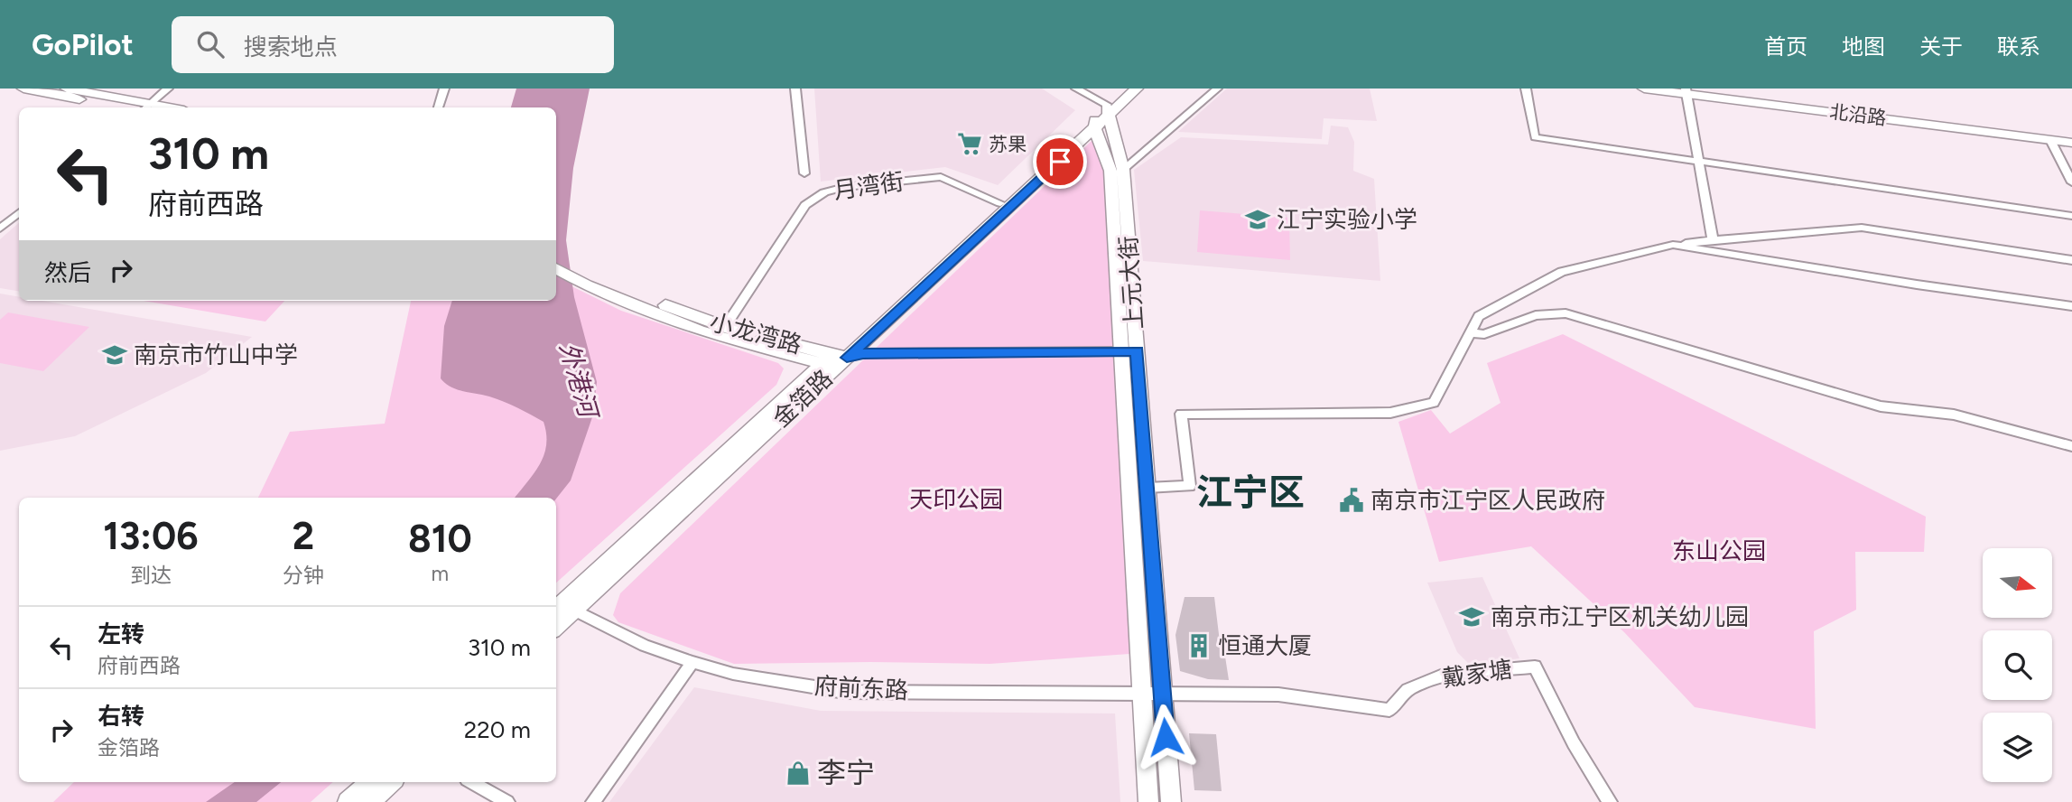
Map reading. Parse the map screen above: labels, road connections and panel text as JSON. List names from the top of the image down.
{
  "streets": {
    "main road": [
      "北沿路",
      "上元大街",
      "小龙湾路",
      "金箔路"
    ],
    "street": ["月湾街", "戴家塘", "府前东路"]
  },
  "crossings": [
    ["月湾街", "小龙湾路"],
    ["月湾街", "金箔路"],
    ["上元大街", "金箔路"],
    ["上元大街", "戴家塘"],
    ["上元大街", "府前东路"],
    ["小龙湾路", "金箔路"],
    ["金箔路", "府前东路"],
    ["戴家塘", "府前东路"]
  ],
  "districts": ["江宁区"],
  "water": ["外港河"],
  "parks": ["天印公园", "东山公园"],
  "places": {
    "supermarket": ["苏果"],
    "school or university": ["江宁实验小学", "南京市竹山中学", "南京市江宁区机关幼儿园"],
    "public building": ["南京市江宁区人民政府"],
    "building": ["恒通大厦"],
    "shop": ["李宁"]
  },
  "north": "right",
  "page": {
    "header": "GoPilot",
    "search": "搜索地点",
    "nav": [
      "首页",
      "地图",
      "关于",
      "联系"
    ],
    "turn": ["310 m", "府前西路"],
    "then": "然后",
    "eta": [
      "13:06",
      "到达",
      "2",
      "分钟",
      "810",
      "m"
    ],
    "list": [
      {
        "name": "左转",
        "note": "府前西路",
        "value": "310 m"
      },
      {
        "name": "右转",
        "note": "金箔路",
        "value": "220 m"
      }
    ]
  }
}
